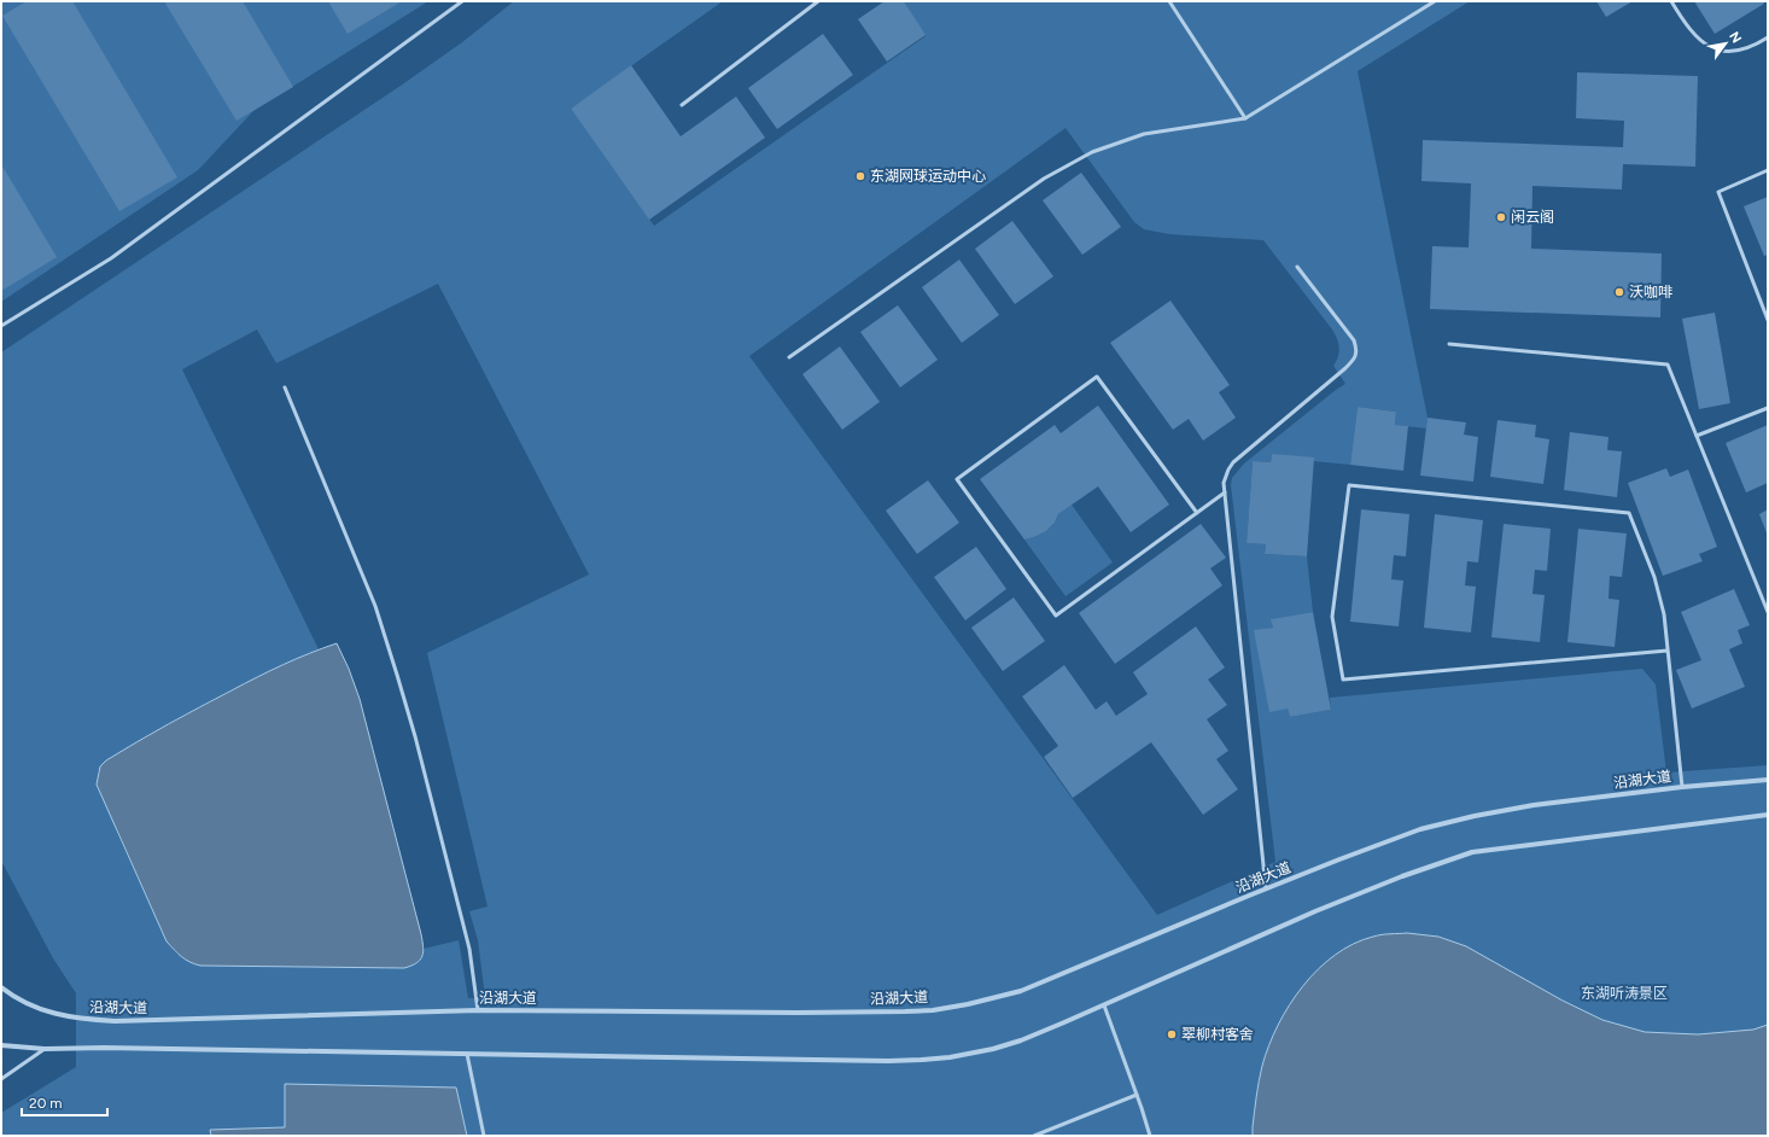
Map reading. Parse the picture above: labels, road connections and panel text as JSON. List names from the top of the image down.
{
  "streets": {
    "street": ["沿湖大道"]
  },
  "parks": ["东湖听涛景区"],
  "places": [
    "东湖网球运动中心",
    "闲云阁",
    "沃咖啡",
    "翠柳村客舍"
  ],
  "scale_bar": "20 m",
  "north": "top right"
}
